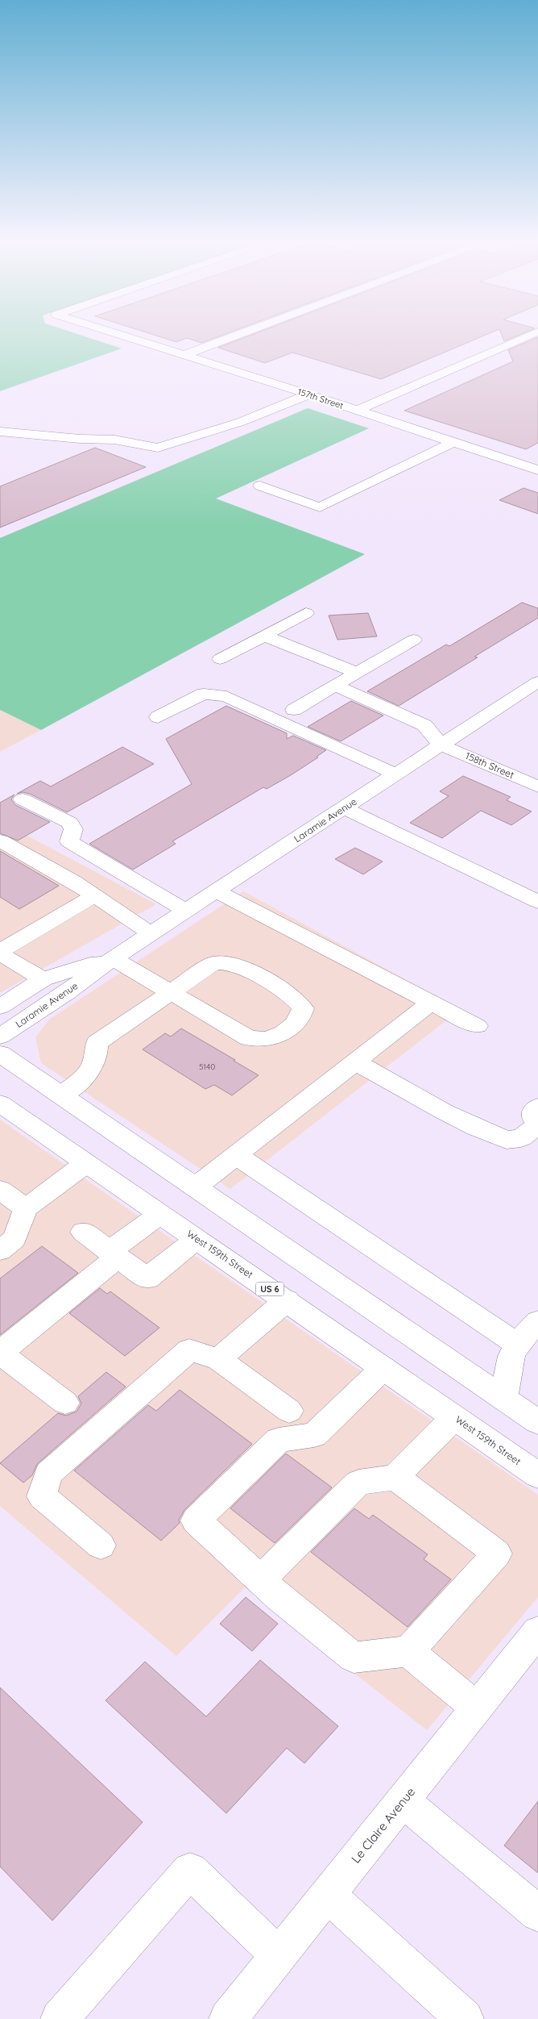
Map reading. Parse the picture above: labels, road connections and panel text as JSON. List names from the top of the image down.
{
  "streets": {
    "street": [
      "157th Street",
      "158th Street",
      "Laramie Avenue",
      "West 159th Street",
      "US 6",
      "Le Claire Avenue"
    ]
  },
  "crossings": [
    ["158th Street", "Laramie Avenue"]
  ],
  "house_numbers": ["5140"]
}
